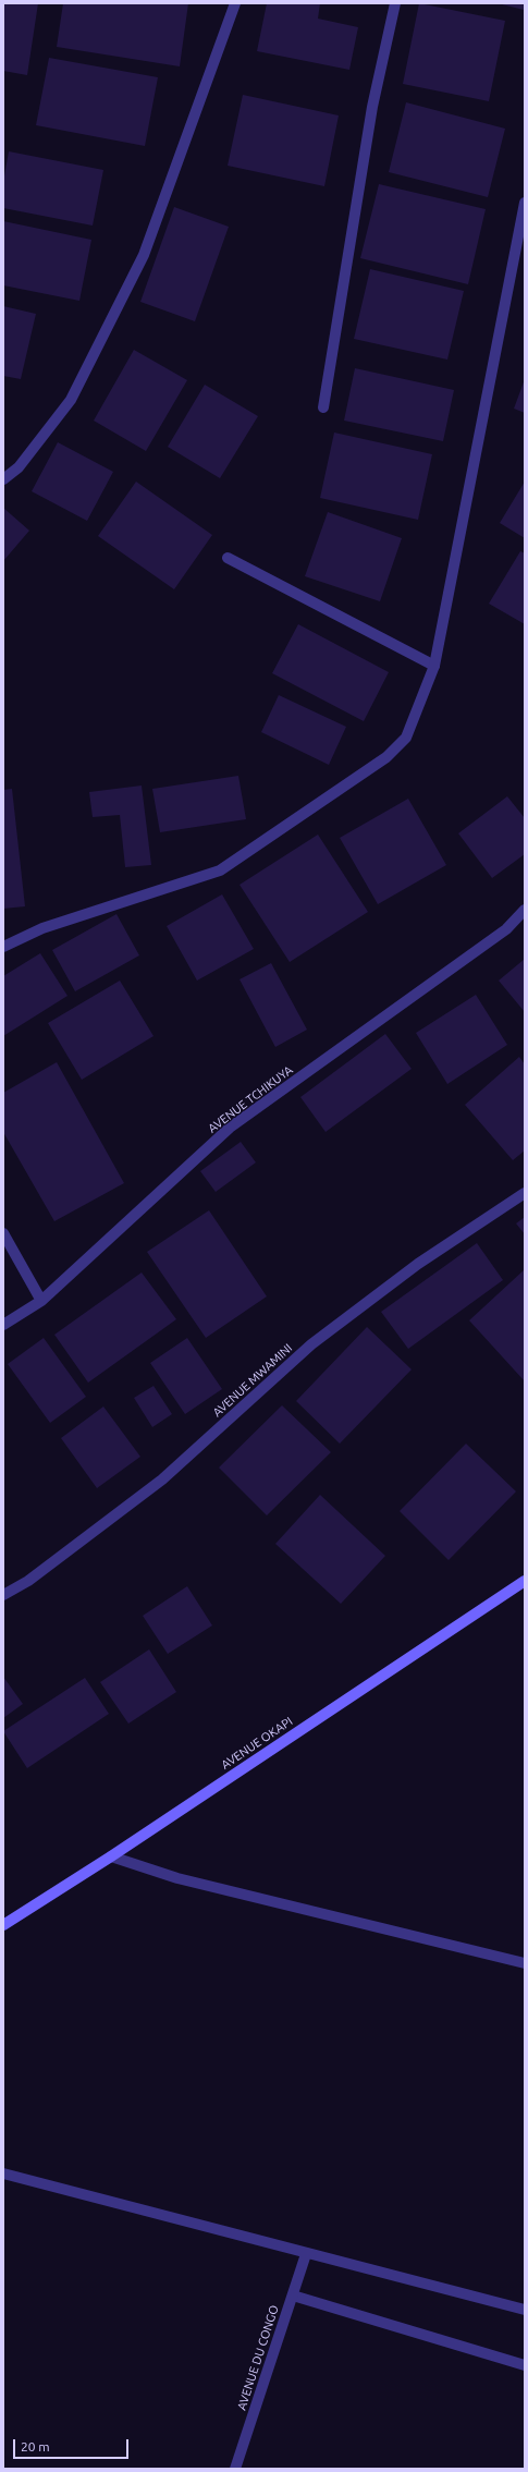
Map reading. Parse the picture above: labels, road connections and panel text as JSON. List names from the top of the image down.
{
  "streets": {
    "street": [
      "AVENUE TCHIKUYA",
      "AVENUE MWAMINI",
      "AVENUE OKAPI",
      "AVENUE DU CONGO"
    ]
  },
  "scale_bar": "20 m"
}
